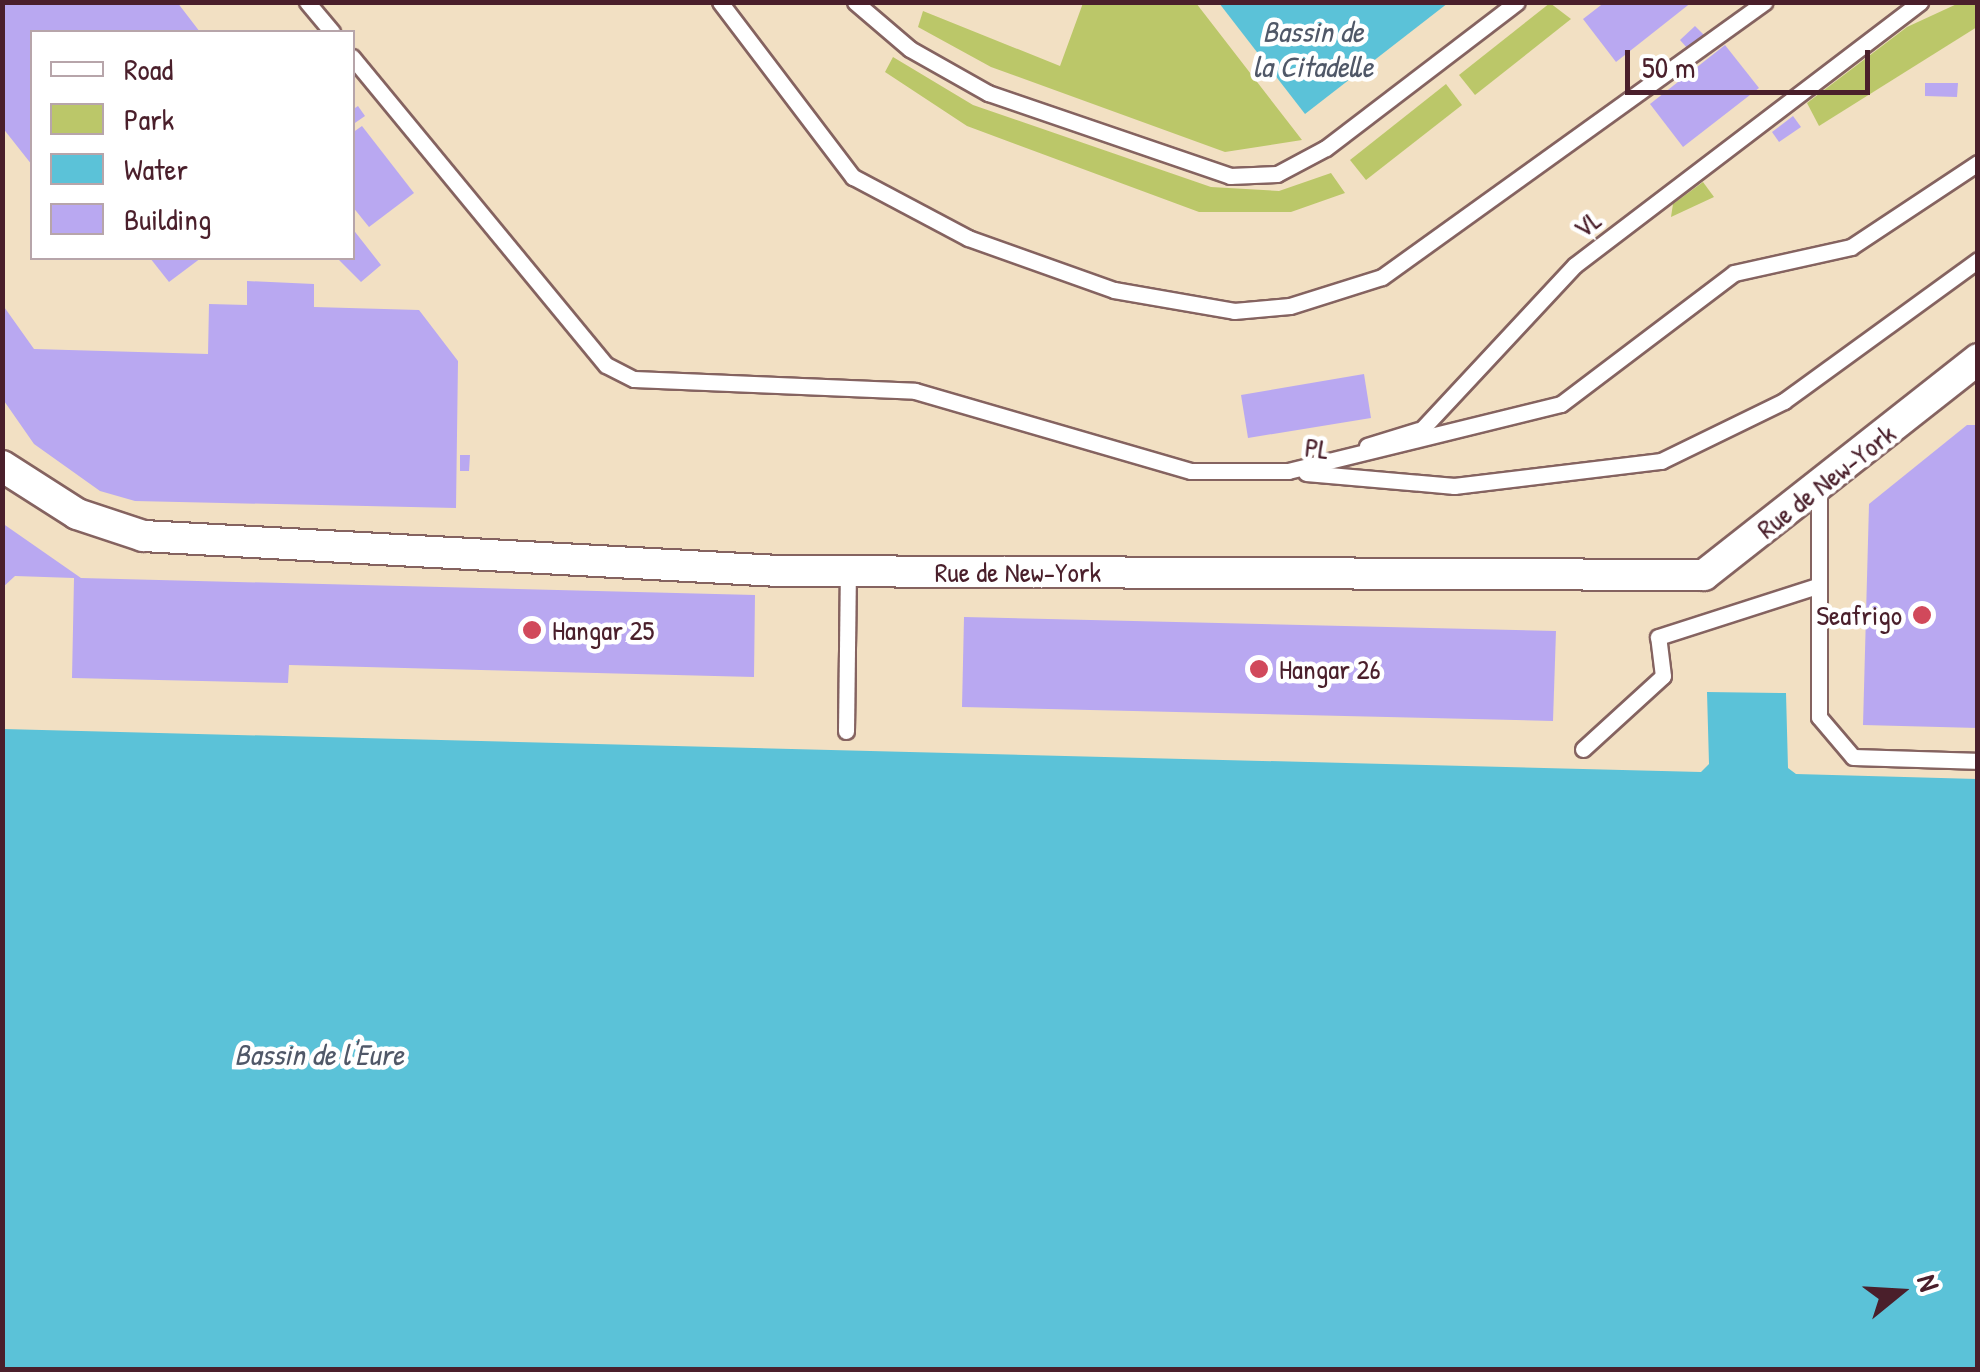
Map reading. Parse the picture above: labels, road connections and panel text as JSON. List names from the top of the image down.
{
  "streets": {
    "street": ["Rue de New-York"],
    "lane": ["VL", "PL"]
  },
  "crossings": [
    ["VL", "PL"]
  ],
  "water": ["Bassin de la Citadelle", "Bassin de l'Eure"],
  "places": ["Seafrigo", "Hangar 25", "Hangar 26"],
  "legend": [
    "Road",
    "Park",
    "Water",
    "Building"
  ],
  "scale_bar": "50 m",
  "north": "right"
}
